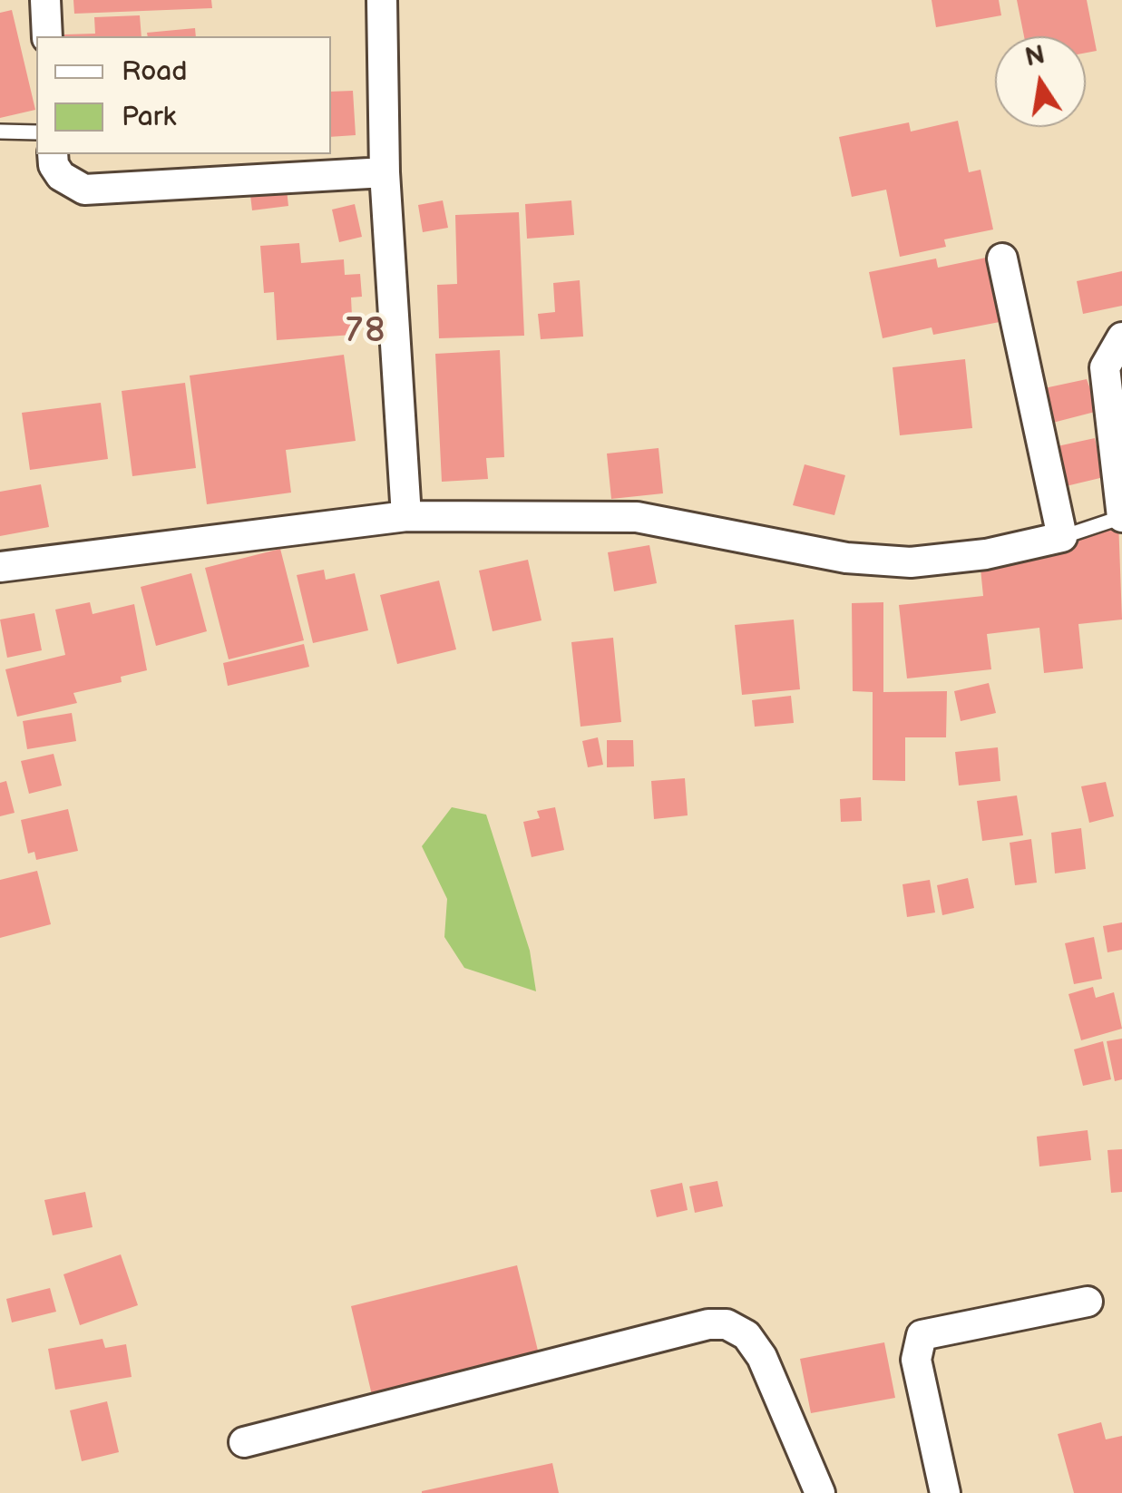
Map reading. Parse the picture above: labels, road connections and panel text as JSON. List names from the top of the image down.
{
  "districts": ["78"],
  "legend": ["Road", "Park"],
  "north": "top"
}
